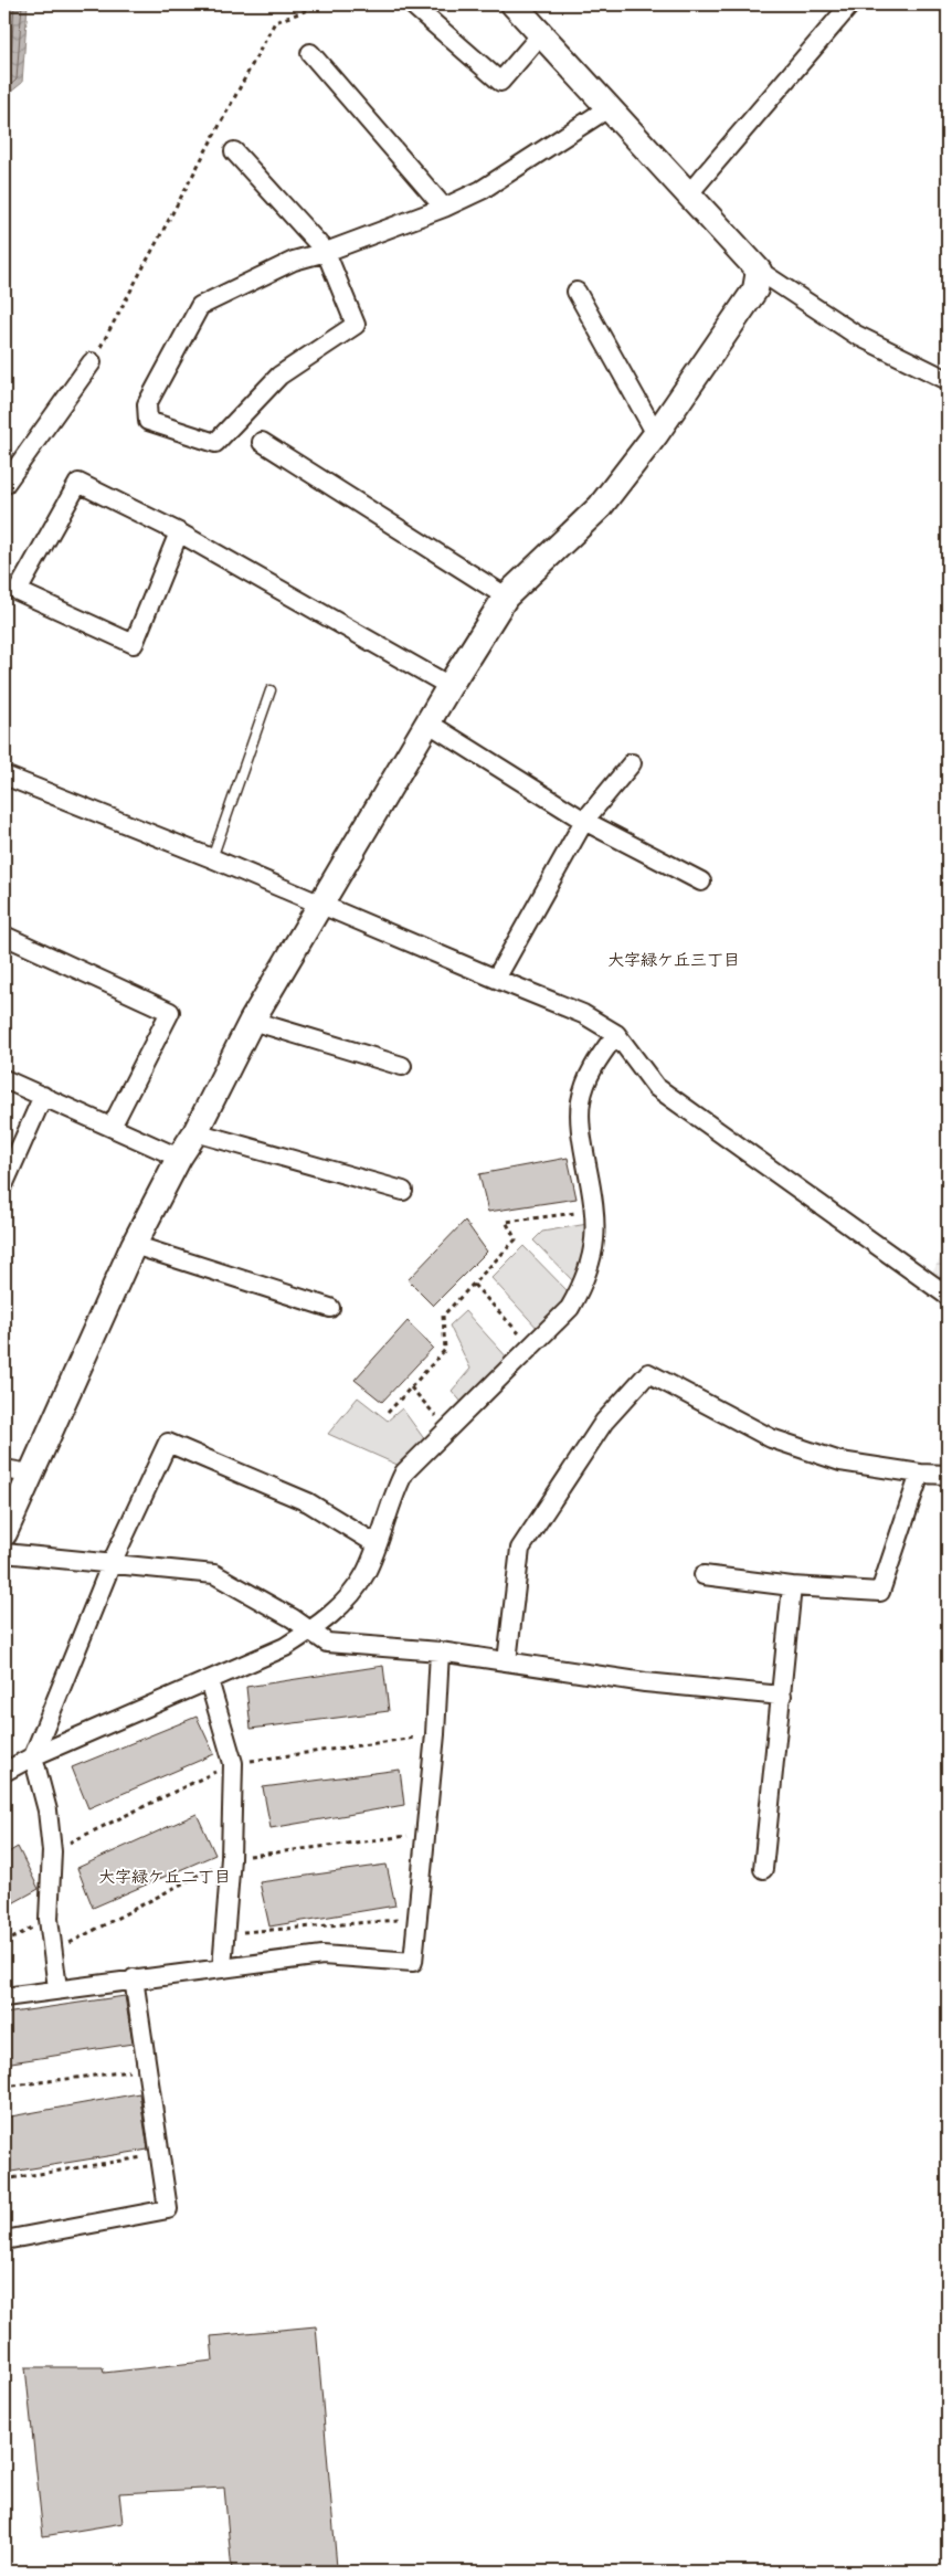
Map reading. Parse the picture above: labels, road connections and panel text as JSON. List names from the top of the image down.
{
  "districts": ["大字緑ケ丘三丁目", "大字緑ケ丘二丁目"]
}
